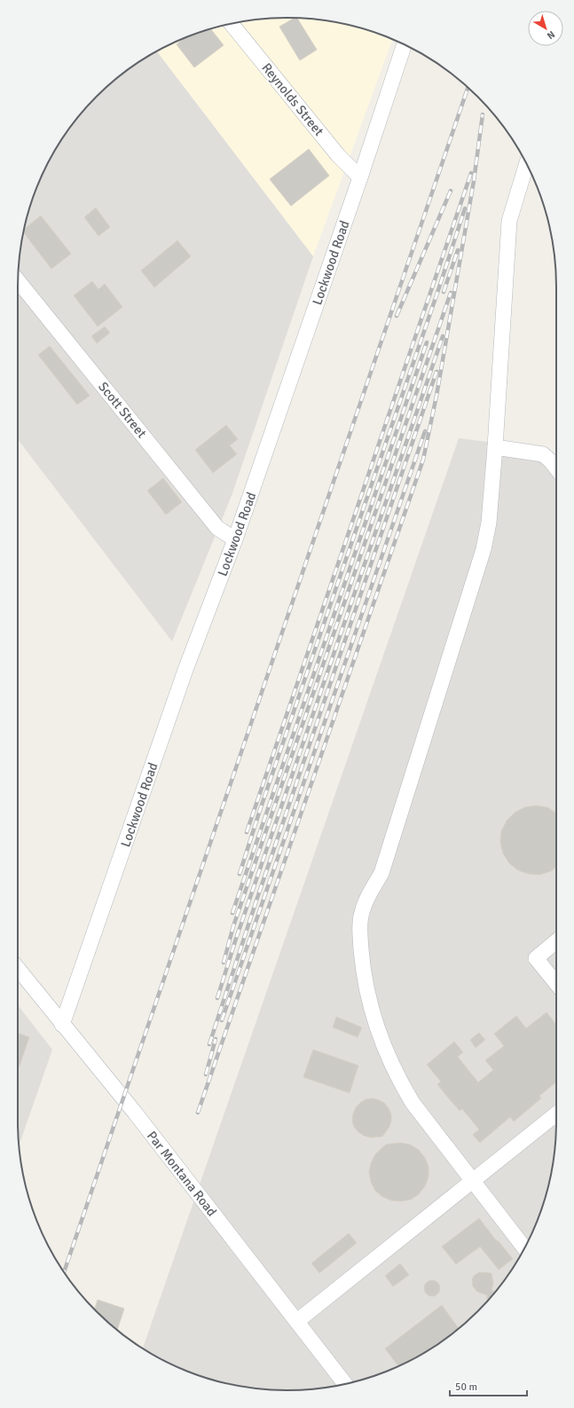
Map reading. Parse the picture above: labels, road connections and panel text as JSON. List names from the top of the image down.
{
  "streets": {
    "street": [
      "Reynolds Street",
      "Lockwood Road",
      "Scott Street",
      "Par Montana Road"
    ]
  },
  "crossings": [
    ["Reynolds Street", "Lockwood Road"],
    ["Lockwood Road", "Scott Street"],
    ["Lockwood Road", "Par Montana Road"]
  ],
  "scale_bar": "50 m",
  "north": "bottom right"
}
